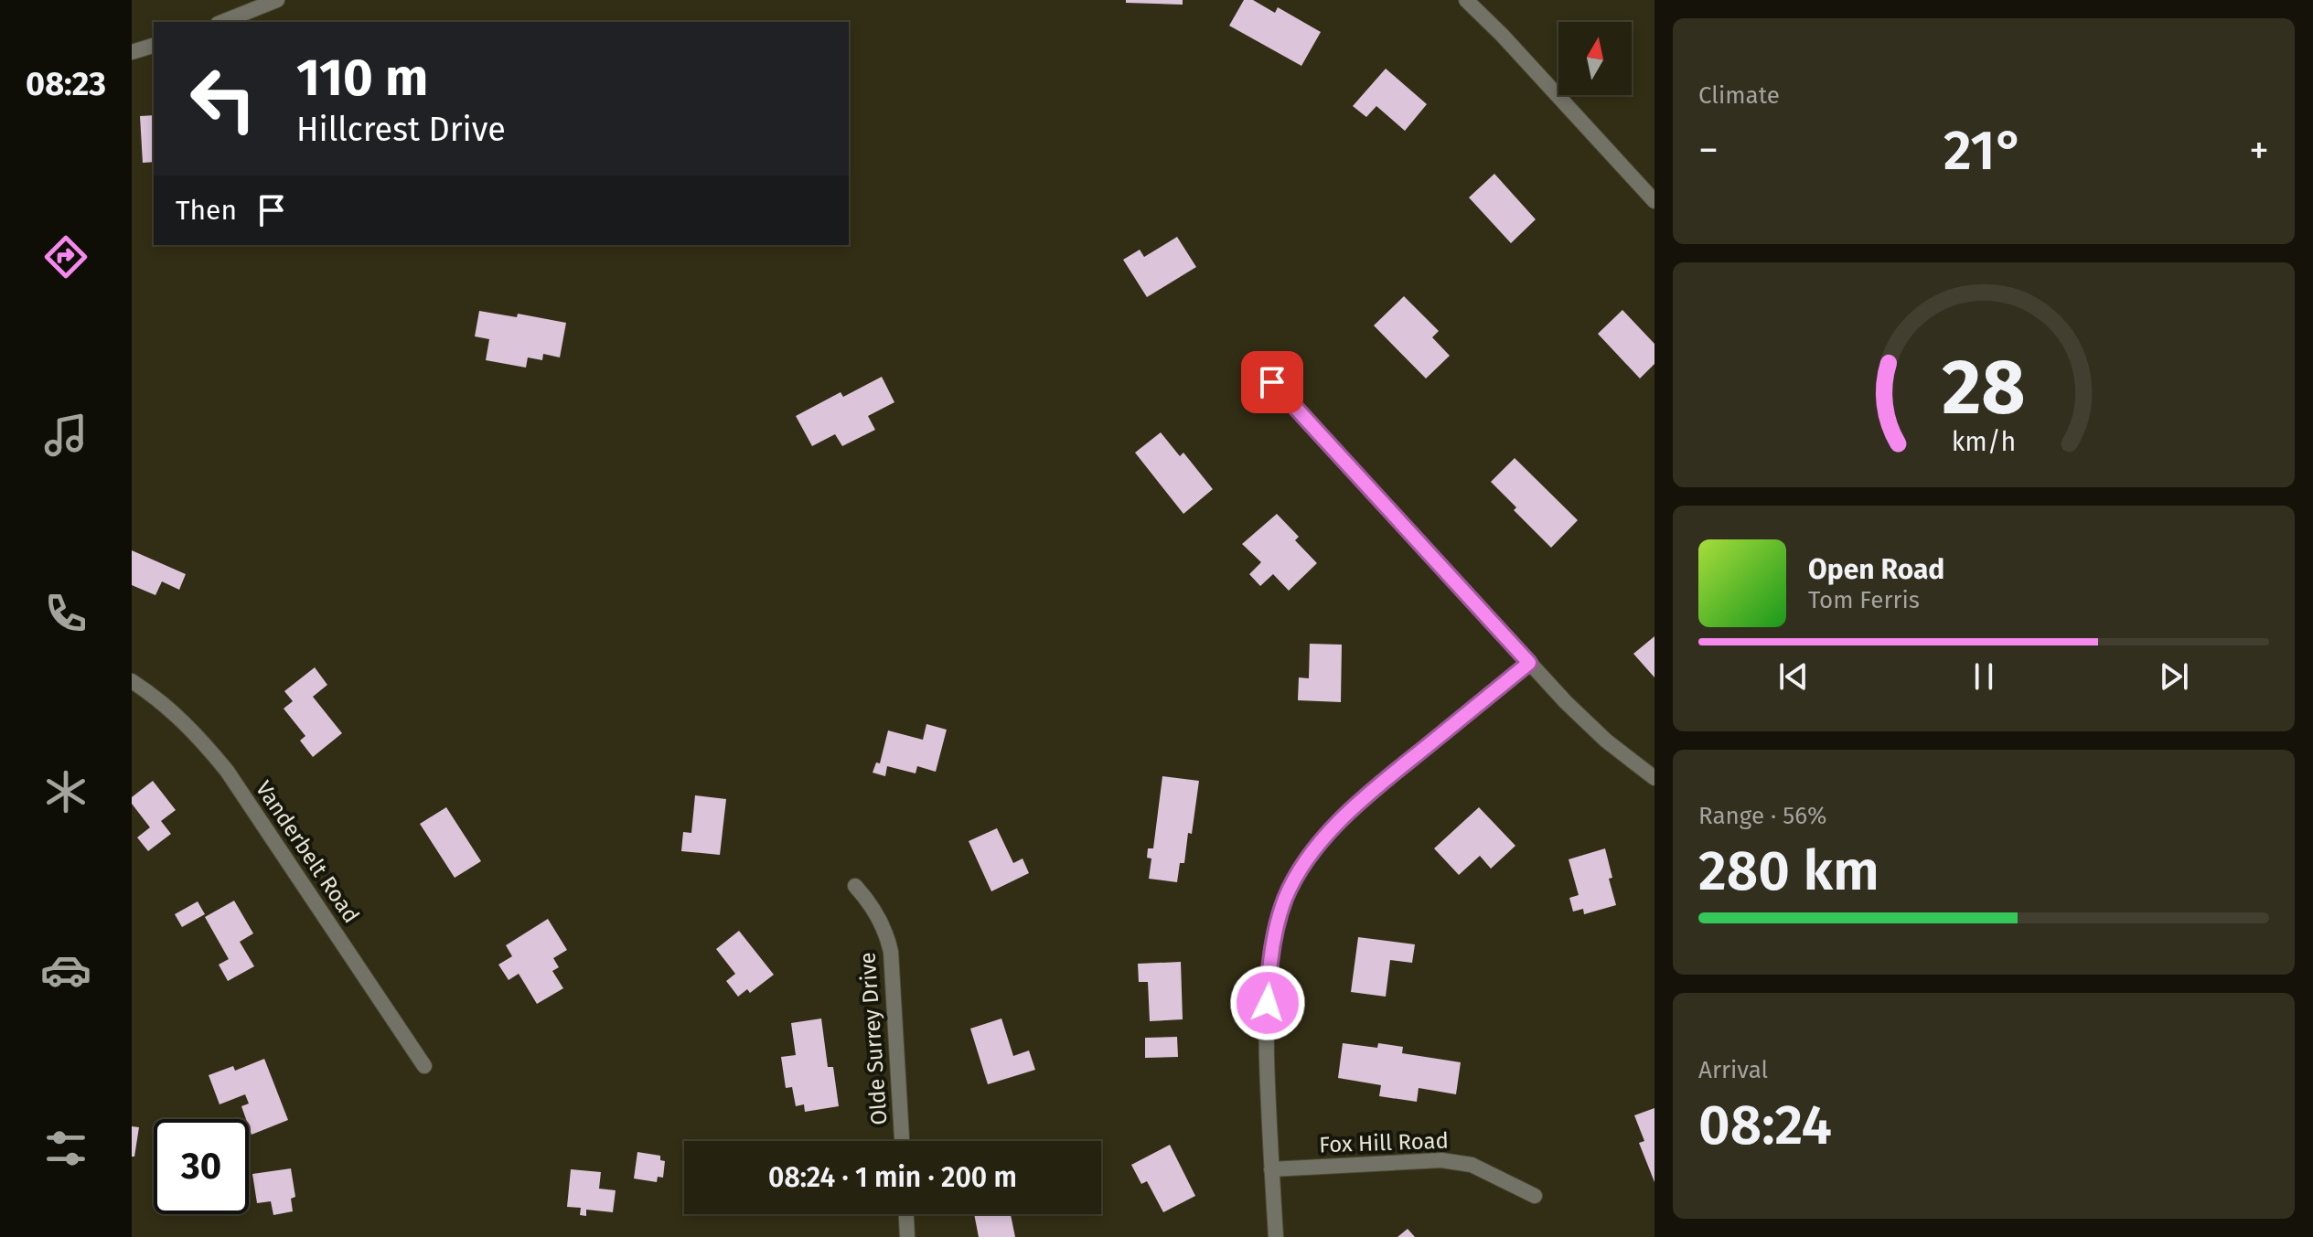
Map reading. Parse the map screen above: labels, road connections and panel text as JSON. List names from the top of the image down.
{
  "streets": {
    "street": ["Vanderbelt Road", "Olde Surrey Drive", "Fox Hill Road"]
  },
  "north": "top",
  "page": {
    "tabs": "08:23",
    "tile": [
      "Climate",
      ["Range · 56%", "280 km"],
      ["Arrival", "08:24"]
    ],
    "turn": ["110 m", "Hillcrest Drive"],
    "heat": ["−", "21°", "+"],
    "then": "Then",
    "song": ["Open Road", "Tom Ferris"],
    "limit": "30",
    "trip": "08:24 · 1 min · 200 m",
    "gauge": ["28", "km/h"]
  }
}
